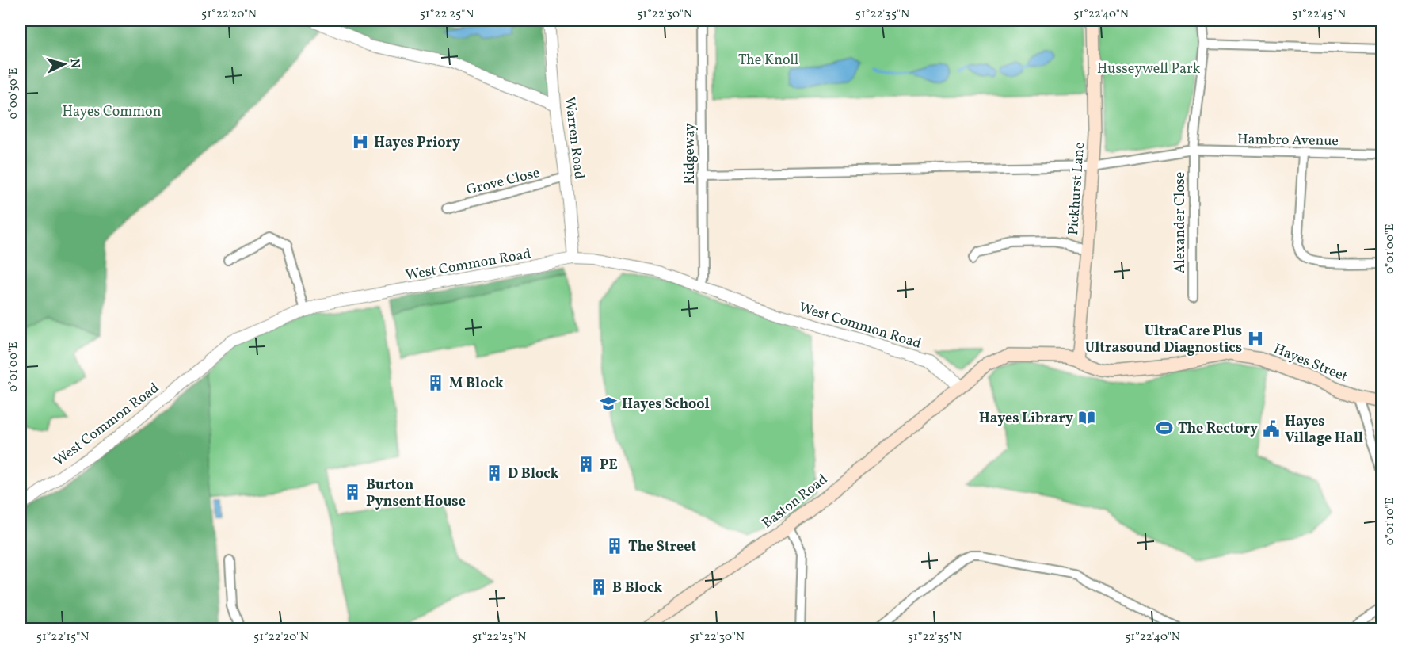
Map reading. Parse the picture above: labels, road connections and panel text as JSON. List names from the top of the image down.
{
  "streets": {
    "main road": ["Pickhurst Lane", "Hayes Street", "Baston Road"],
    "street": [
      "Warren Road",
      "Hambro Avenue",
      "Ridgeway",
      "Grove Close",
      "Alexander Close",
      "West Common Road"
    ]
  },
  "crossings": [
    ["Warren Road", "Grove Close"],
    ["Warren Road", "West Common Road"],
    ["Hambro Avenue", "Pickhurst Lane"],
    ["Hambro Avenue", "Alexander Close"],
    ["Ridgeway", "West Common Road"],
    ["Pickhurst Lane", "Hayes Street"],
    ["West Common Road", "Hayes Street"],
    ["West Common Road", "Baston Road"],
    ["Hayes Street", "Baston Road"]
  ],
  "parks": ["The Knoll", "Husseywell Park", "Hayes Common"],
  "places": {
    "hospital": ["Hayes Priory", "UltraCare Plus Ultrasound Diagnostics"],
    "building": [
      "M Block",
      "PE",
      "D Block",
      "Burton Pynsent House",
      "The Street",
      "B Block"
    ],
    "school or university": ["Hayes School"],
    "library": ["Hayes Library"],
    "sports": ["The Rectory"],
    "public building": ["Hayes Village Hall"]
  },
  "north": "right",
  "coordinates": [
    "51°22'20\"N",
    "51°22'25\"N",
    "51°22'30\"N",
    "51°22'35\"N",
    "51°22'40\"N",
    "51°22'45\"N",
    "0°00'50\"E",
    "0°01'00\"E",
    "0°01'10\"E",
    "51°22'15\"N"
  ]
}
